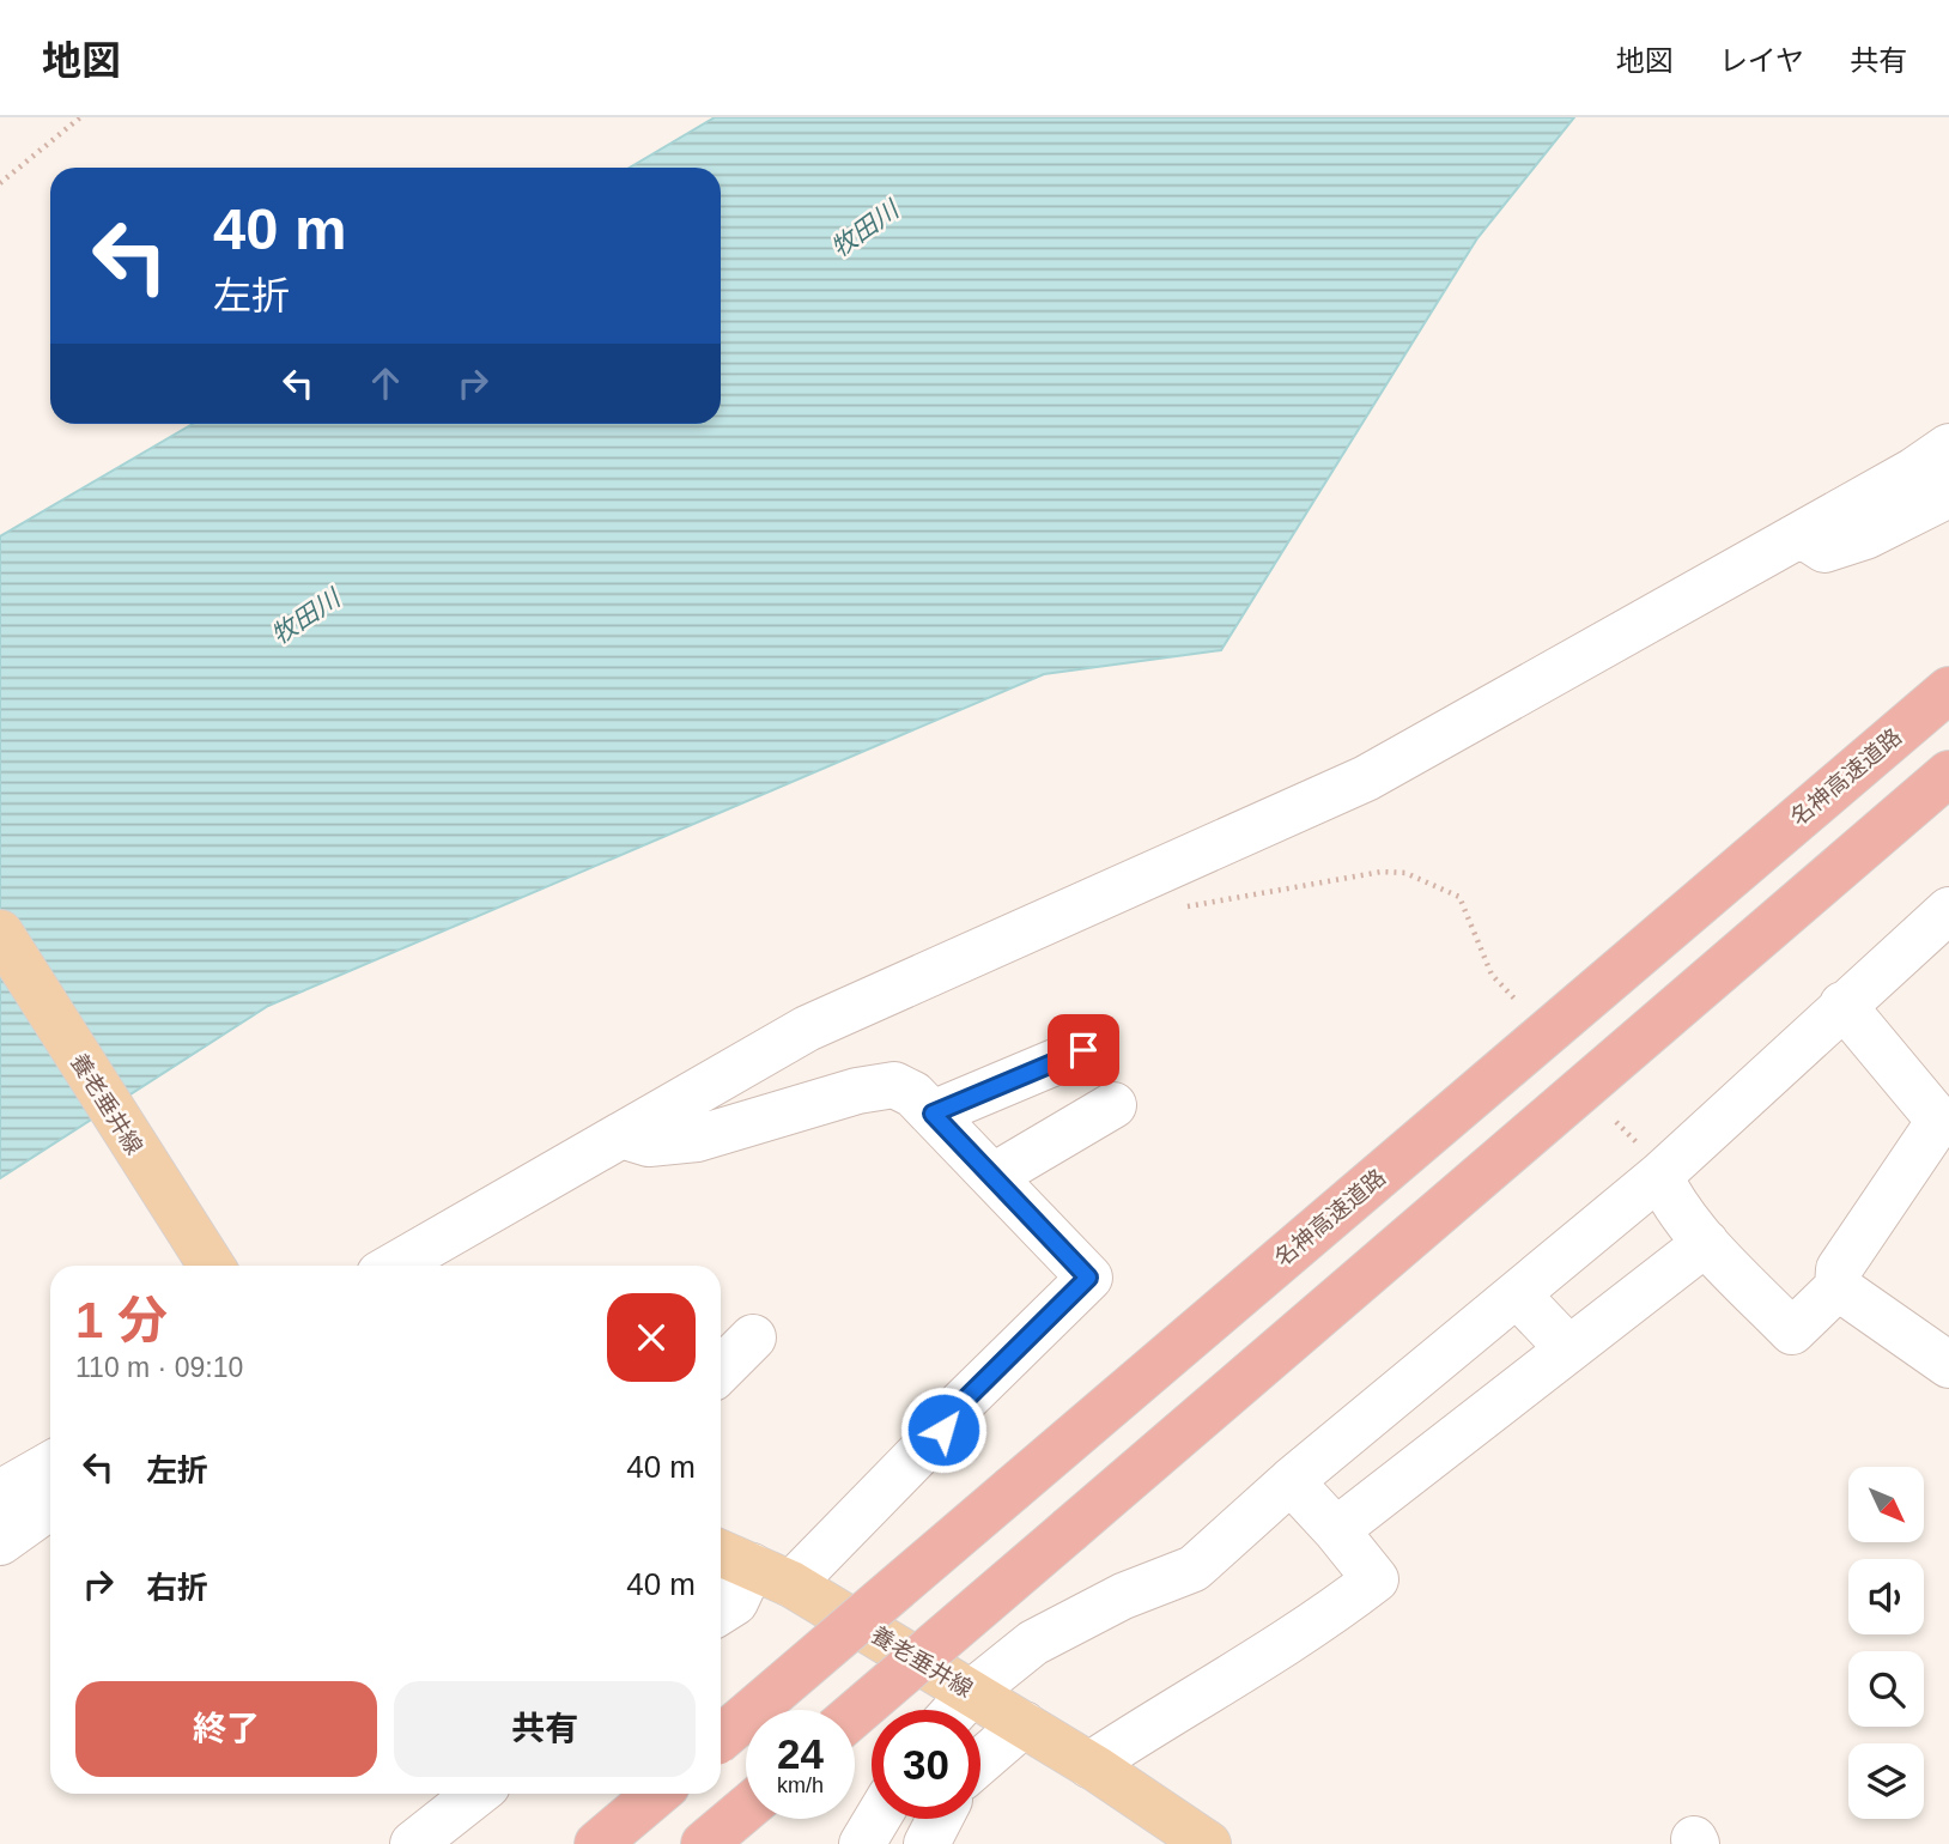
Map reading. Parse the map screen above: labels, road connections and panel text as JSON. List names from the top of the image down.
{
  "streets": {
    "highway": ["名神高速道路"],
    "main road": ["養老垂井線"]
  },
  "water": ["牧田川"],
  "north": "bottom right",
  "page": {
    "header": "地図",
    "nav": ["地図", "レイヤ", "共有"],
    "turn": ["40 m", "左折"],
    "heading": ["1 分", "110 m · 09:10"],
    "list": [
      {
        "name": "左折",
        "value": "40 m"
      },
      {
        "name": "右折",
        "value": "40 m"
      }
    ],
    "buttons": ["終了", "共有"],
    "speed": "24 km/h",
    "limit": "30"
  }
}
